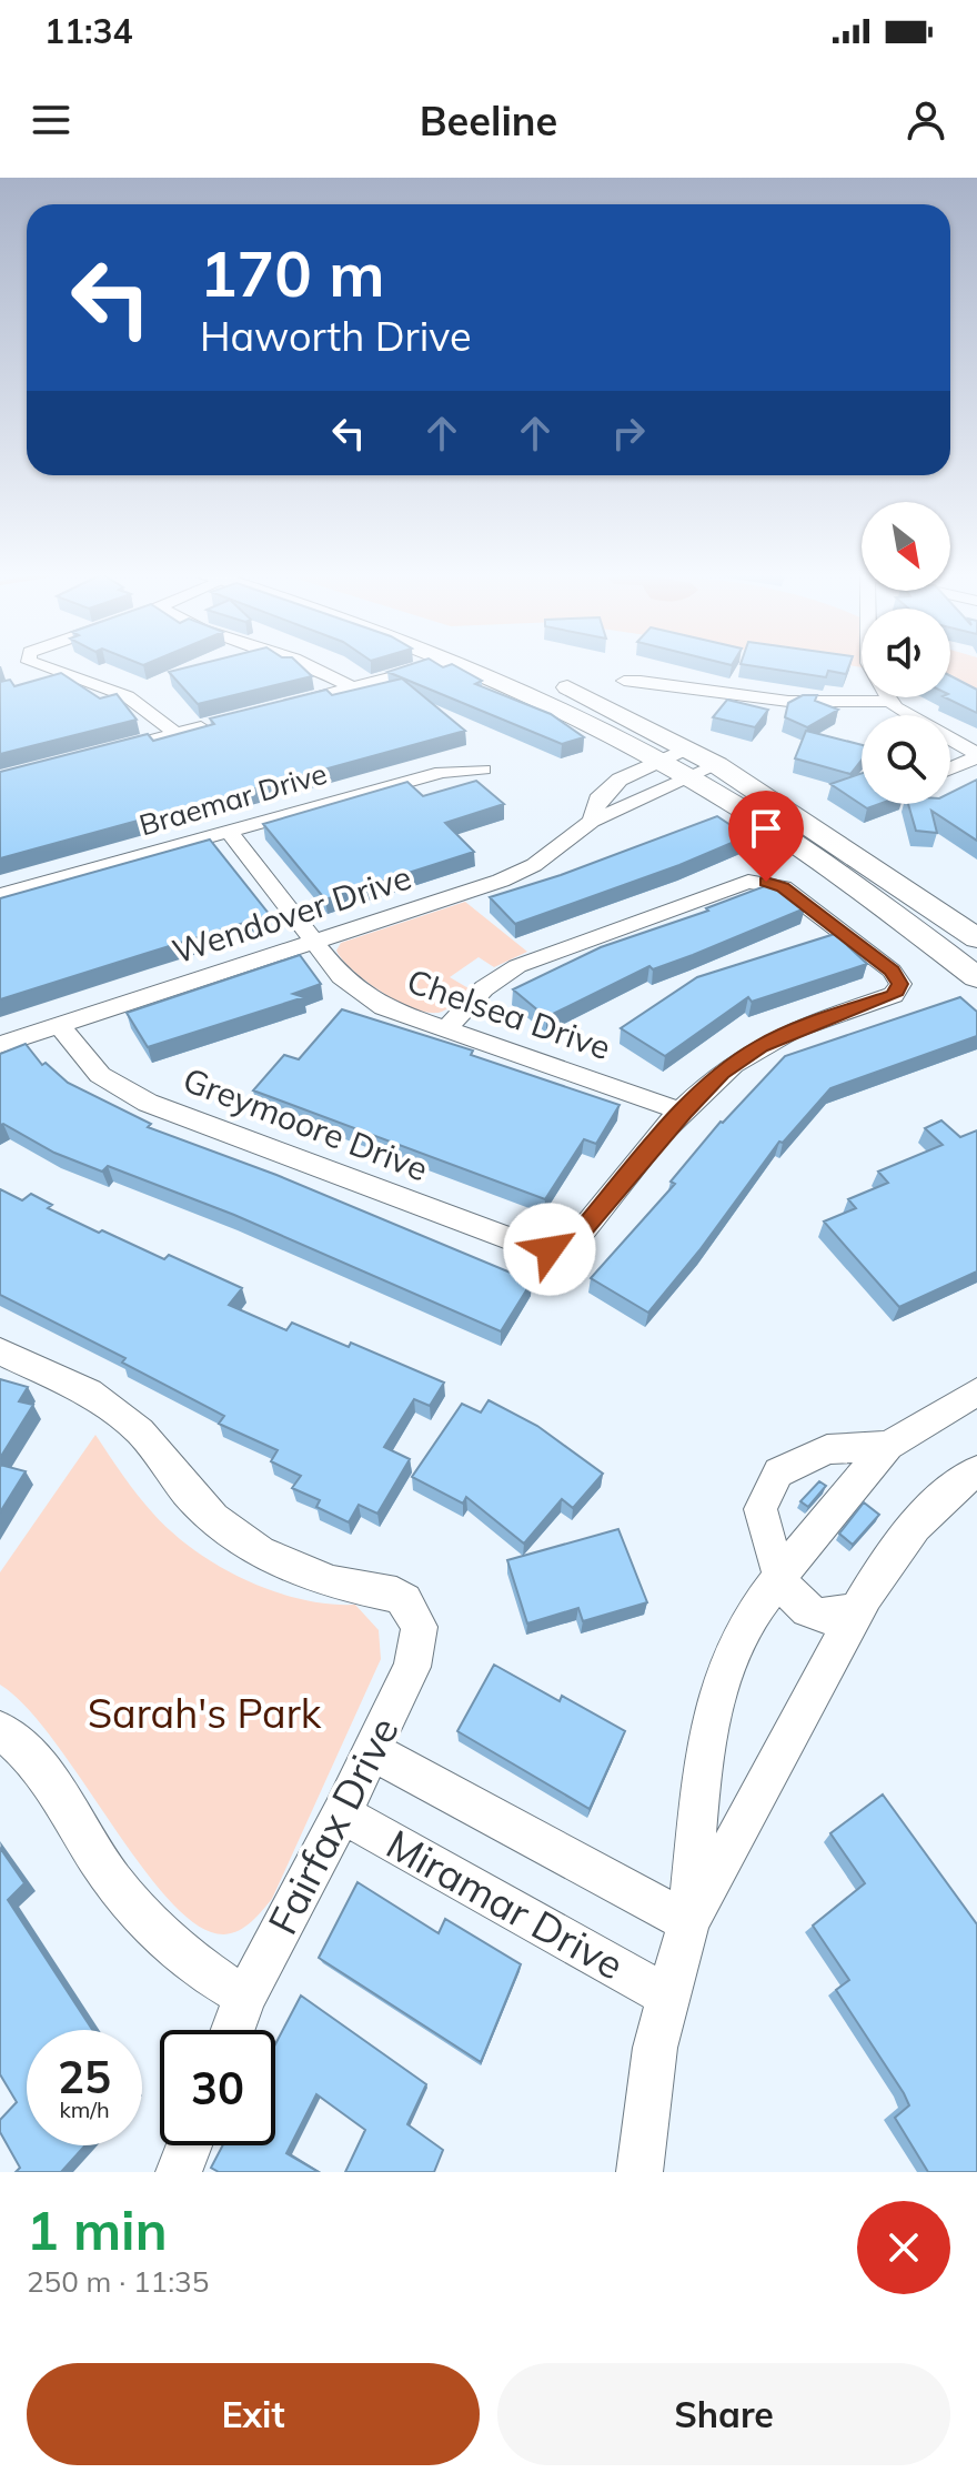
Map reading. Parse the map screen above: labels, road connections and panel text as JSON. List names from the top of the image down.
{
  "streets": {
    "street": [
      "Braemar Drive",
      "Wendover Drive",
      "Chelsea Drive",
      "Greymoore Drive",
      "Fairfax Drive",
      "Miramar Drive"
    ]
  },
  "crossings": [
    ["Braemar Drive", "Chelsea Drive"],
    ["Wendover Drive", "Chelsea Drive"],
    ["Wendover Drive", "Greymoore Drive"],
    ["Chelsea Drive", "Greymoore Drive"],
    ["Fairfax Drive", "Miramar Drive"]
  ],
  "parks": ["Sarah's Park"],
  "north": "bottom right",
  "page": {
    "status": "11:34",
    "header": "Beeline",
    "turn": ["170 m", "Haworth Drive"],
    "speed": "25 km/h",
    "limit": "30",
    "heading": ["1 min", "250 m · 11:35"],
    "buttons": ["Exit", "Share"]
  }
}
